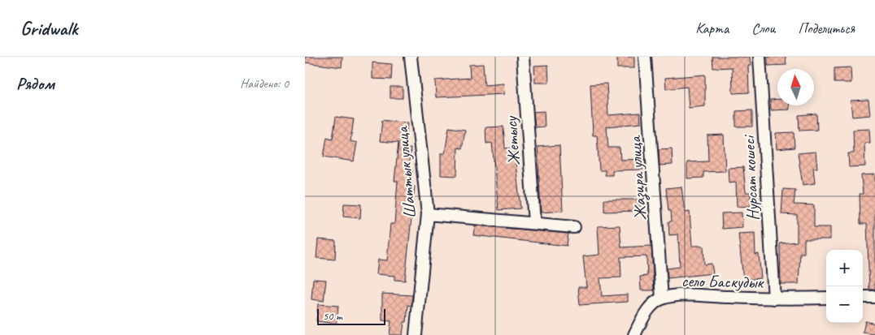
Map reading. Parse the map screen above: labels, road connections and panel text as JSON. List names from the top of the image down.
{
  "streets": {
    "street": [
      "Жетысу",
      "Шаттык улица",
      "Жазира улица",
      "Нурсат кошесi",
      "село Баскудык"
    ]
  },
  "crossings": [
    ["Жазира улица", "село Баскудык"],
    ["Нурсат кошесi", "село Баскудык"]
  ],
  "scale_bar": "50 m",
  "north": "top",
  "page": {
    "header": "Gridwalk",
    "nav": ["Карта", "Слои", "Поделиться"],
    "heading": ["Рядом", "Найдено: 0"],
    "map_buttons": ["+", "−"],
    "scale": "50 m"
  }
}
